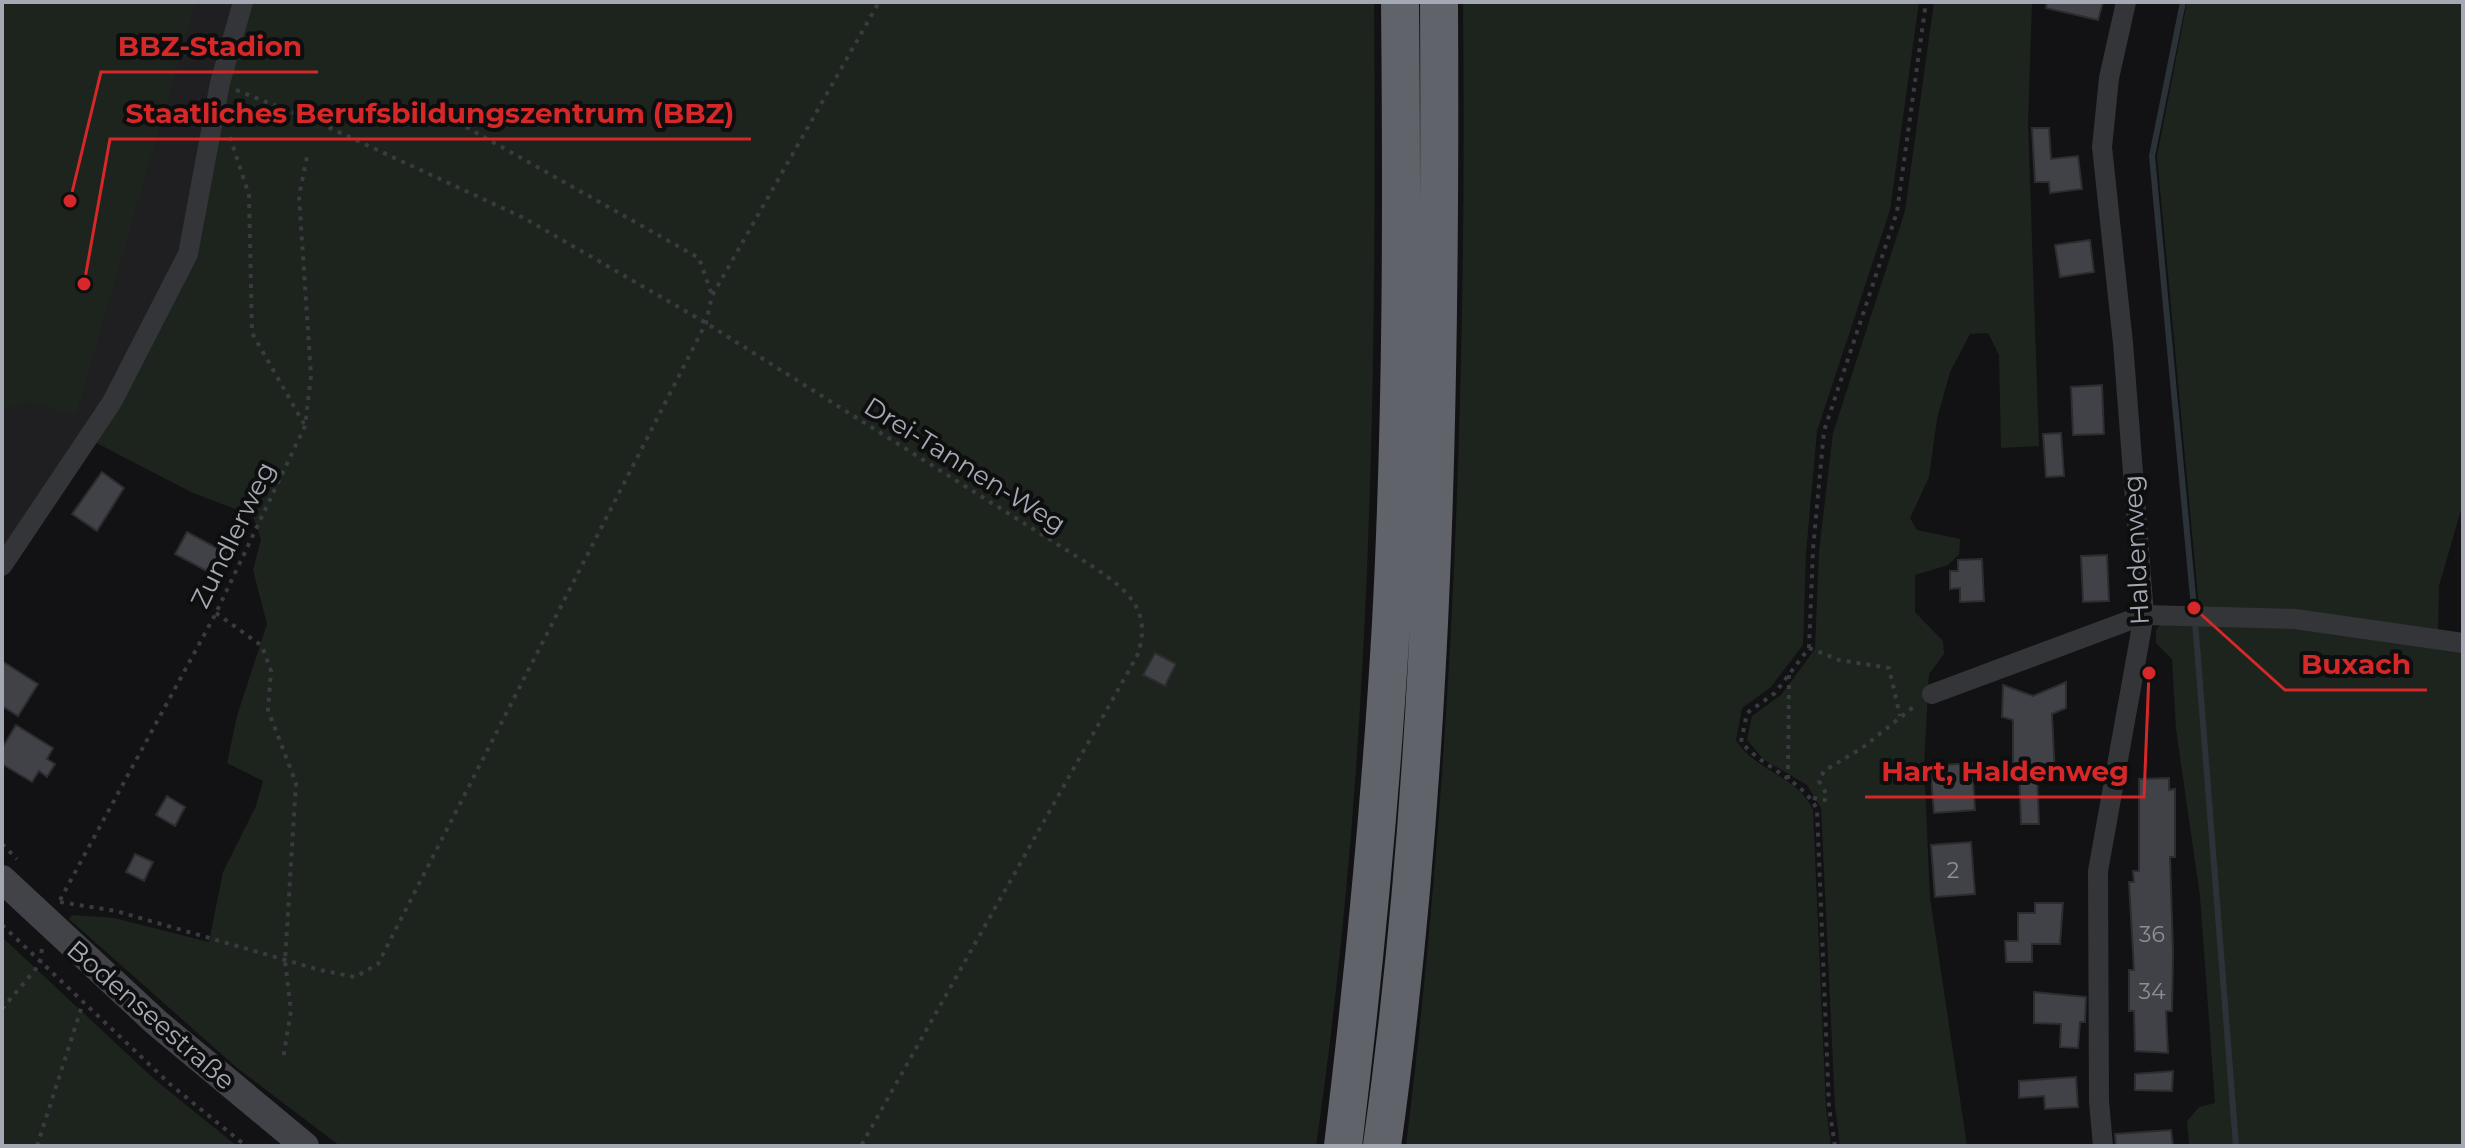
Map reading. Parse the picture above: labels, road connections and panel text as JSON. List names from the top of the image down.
{
  "streets": {
    "main road": ["Bodenseestraße"],
    "street": ["Haldenweg"],
    "path": ["Drei-Tannen-Weg", "Zundlerweg"]
  },
  "places": [
    "BBZ-Stadion",
    "Staatliches Berufsbildungszentrum (BBZ)",
    "Buxach",
    "Hart, Haldenweg"
  ],
  "house_numbers": ["2", "36", "34"]
}
